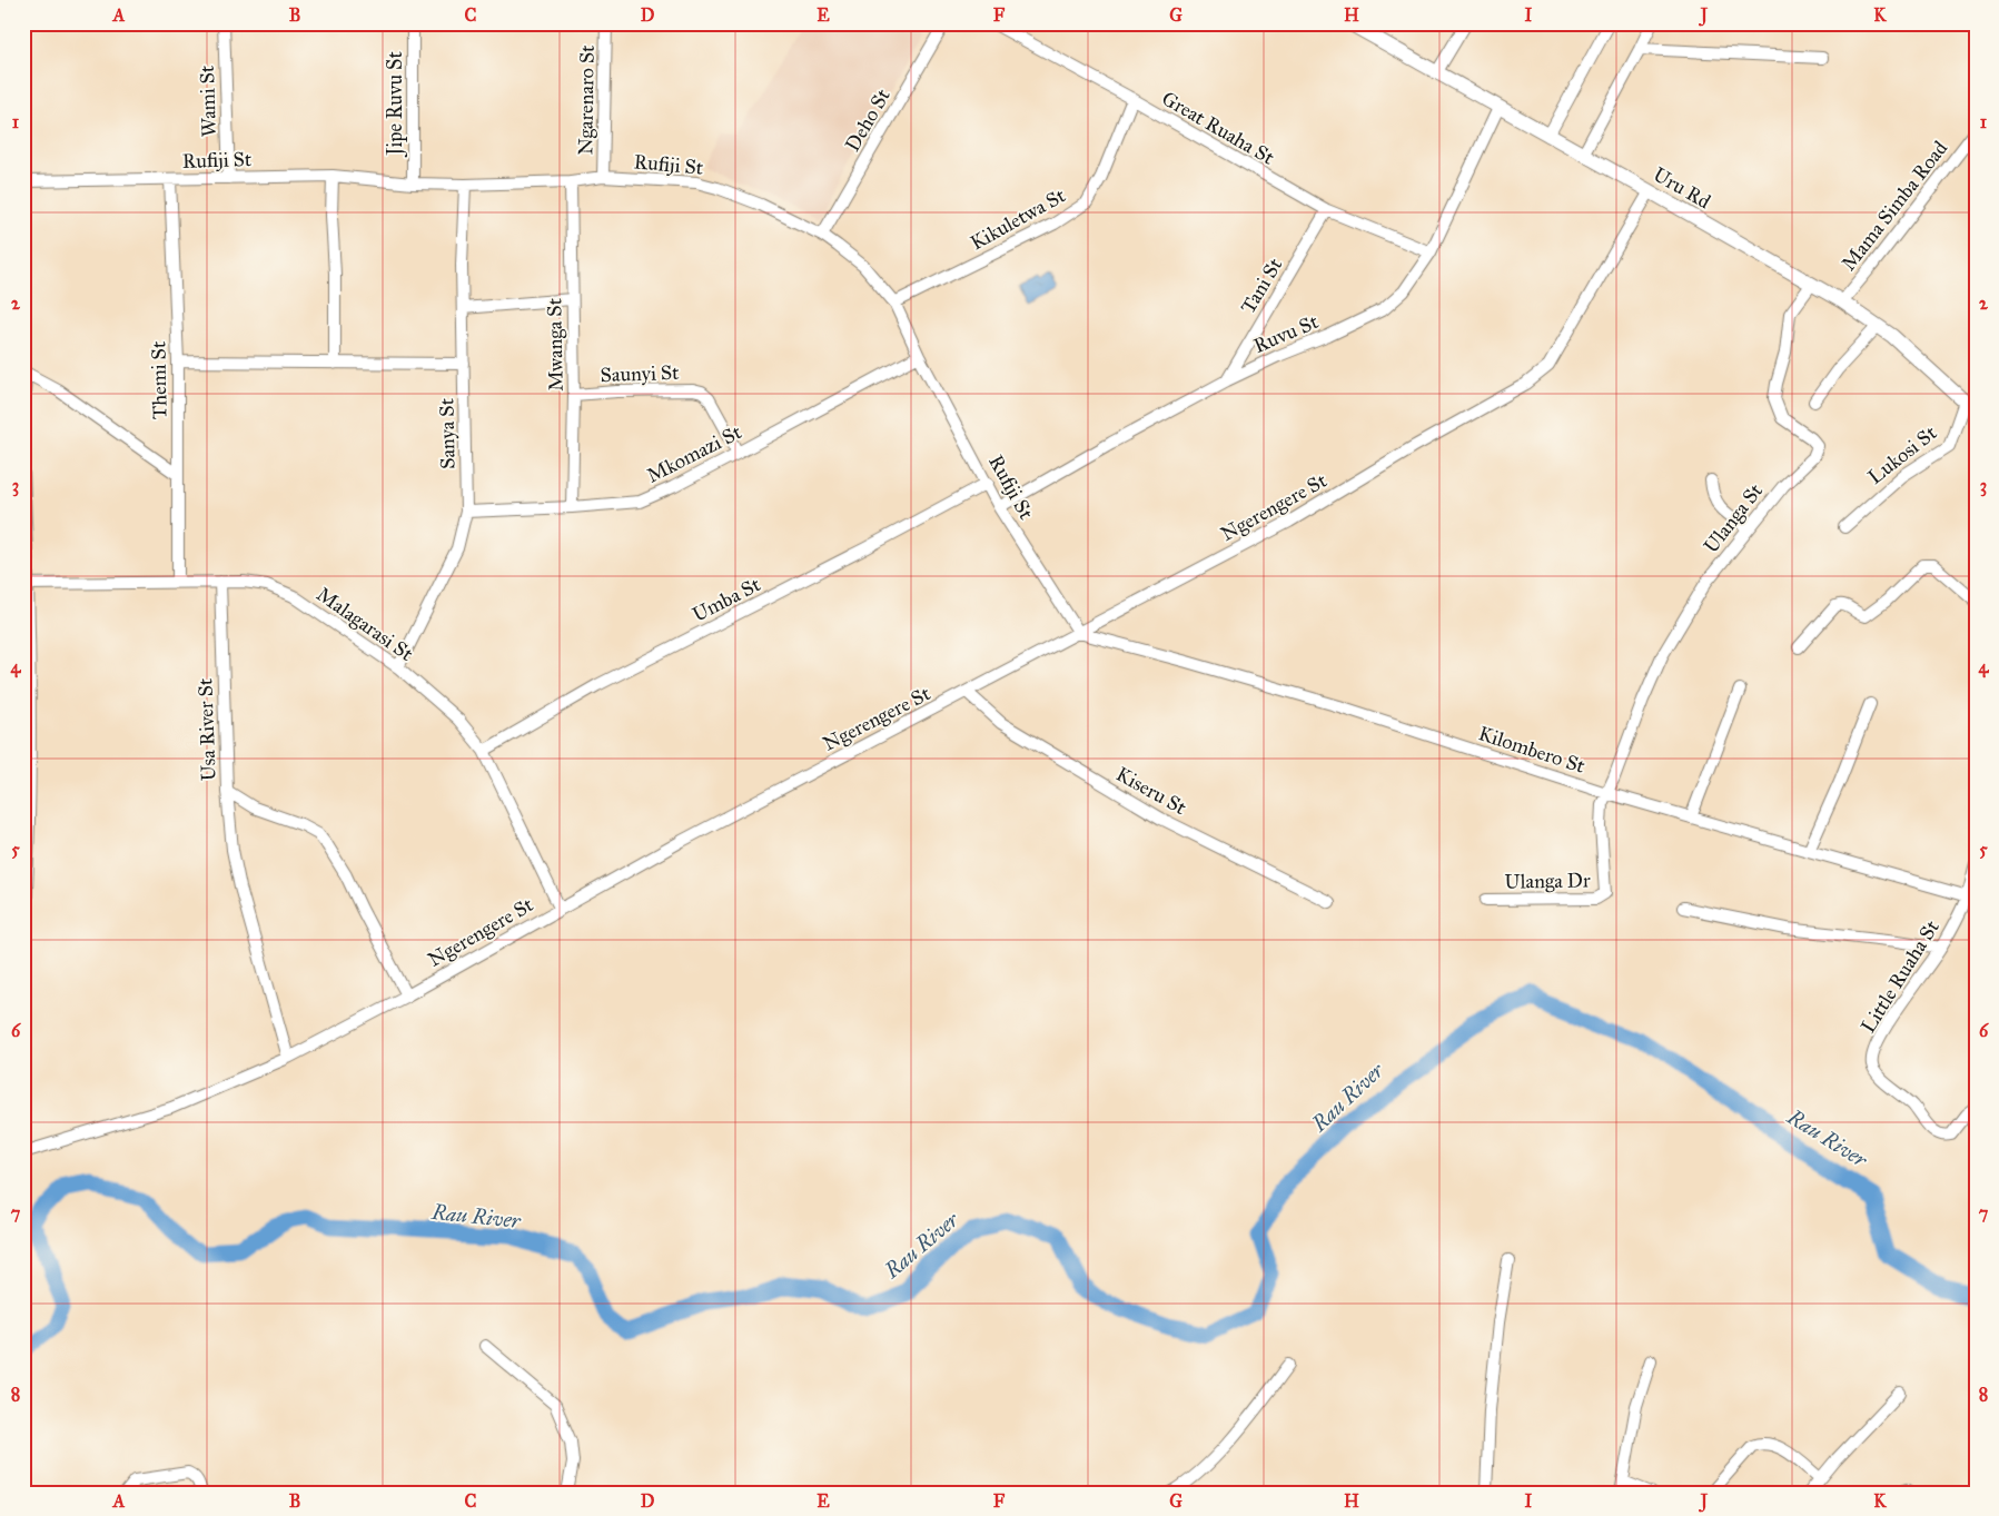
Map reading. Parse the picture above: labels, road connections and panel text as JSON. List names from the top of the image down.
{
  "streets": {
    "street": [
      "Ngarenaro St",
      "Wami St",
      "Jipe Ruvu St",
      "Deho St",
      "Great Ruaha St",
      "Rufiji St",
      "Uru Rd",
      "Mama Simba Road",
      "Kikuletwa St",
      "Tani St",
      "Ruvu St",
      "Mwanga St",
      "Saunyi St",
      "Themi St",
      "Sanya St",
      "Mkomazi St",
      "Lukosi St",
      "Ngerengere St",
      "Ulanga St",
      "Umba St",
      "Malagarasi St",
      "Usa River St",
      "Kilombero St",
      "Kiseru St",
      "Ulanga Dr",
      "Little Ruaha St"
    ]
  },
  "crossings": [
    ["Ngarenaro St", "Rufiji St"],
    ["Wami St", "Rufiji St"],
    ["Jipe Ruvu St", "Rufiji St"],
    ["Deho St", "Rufiji St"],
    ["Great Ruaha St", "Kikuletwa St"],
    ["Great Ruaha St", "Tani St"],
    ["Great Ruaha St", "Ruvu St"],
    ["Rufiji St", "Kikuletwa St"],
    ["Rufiji St", "Ruvu St"],
    ["Rufiji St", "Mwanga St"],
    ["Rufiji St", "Themi St"],
    ["Rufiji St", "Sanya St"],
    ["Rufiji St", "Mkomazi St"],
    ["Rufiji St", "Ngerengere St"],
    ["Rufiji St", "Umba St"],
    ["Rufiji St", "Kilombero St"],
    ["Uru Rd", "Mama Simba Road"],
    ["Uru Rd", "Ruvu St"],
    ["Uru Rd", "Lukosi St"],
    ["Uru Rd", "Ngerengere St"],
    ["Uru Rd", "Ulanga St"],
    ["Tani St", "Ruvu St"],
    ["Mwanga St", "Saunyi St"],
    ["Mwanga St", "Mkomazi St"],
    ["Saunyi St", "Mkomazi St"],
    ["Themi St", "Malagarasi St"],
    ["Sanya St", "Mkomazi St"],
    ["Sanya St", "Malagarasi St"],
    ["Ngerengere St", "Malagarasi St"],
    ["Ngerengere St", "Usa River St"],
    ["Ngerengere St", "Kilombero St"],
    ["Ngerengere St", "Kiseru St"],
    ["Ulanga St", "Kilombero St"],
    ["Ulanga St", "Ulanga Dr"],
    ["Umba St", "Malagarasi St"],
    ["Malagarasi St", "Usa River St"],
    ["Kilombero St", "Ulanga Dr"],
    ["Kilombero St", "Little Ruaha St"]
  ],
  "water": ["Rau River"],
  "grid": {
    "columns": [
      "A",
      "B",
      "C",
      "D",
      "E",
      "F",
      "G",
      "H",
      "I",
      "J",
      "K"
    ],
    "rows": [
      "1",
      "2",
      "3",
      "4",
      "5",
      "6",
      "7",
      "8"
    ]
  }
}
